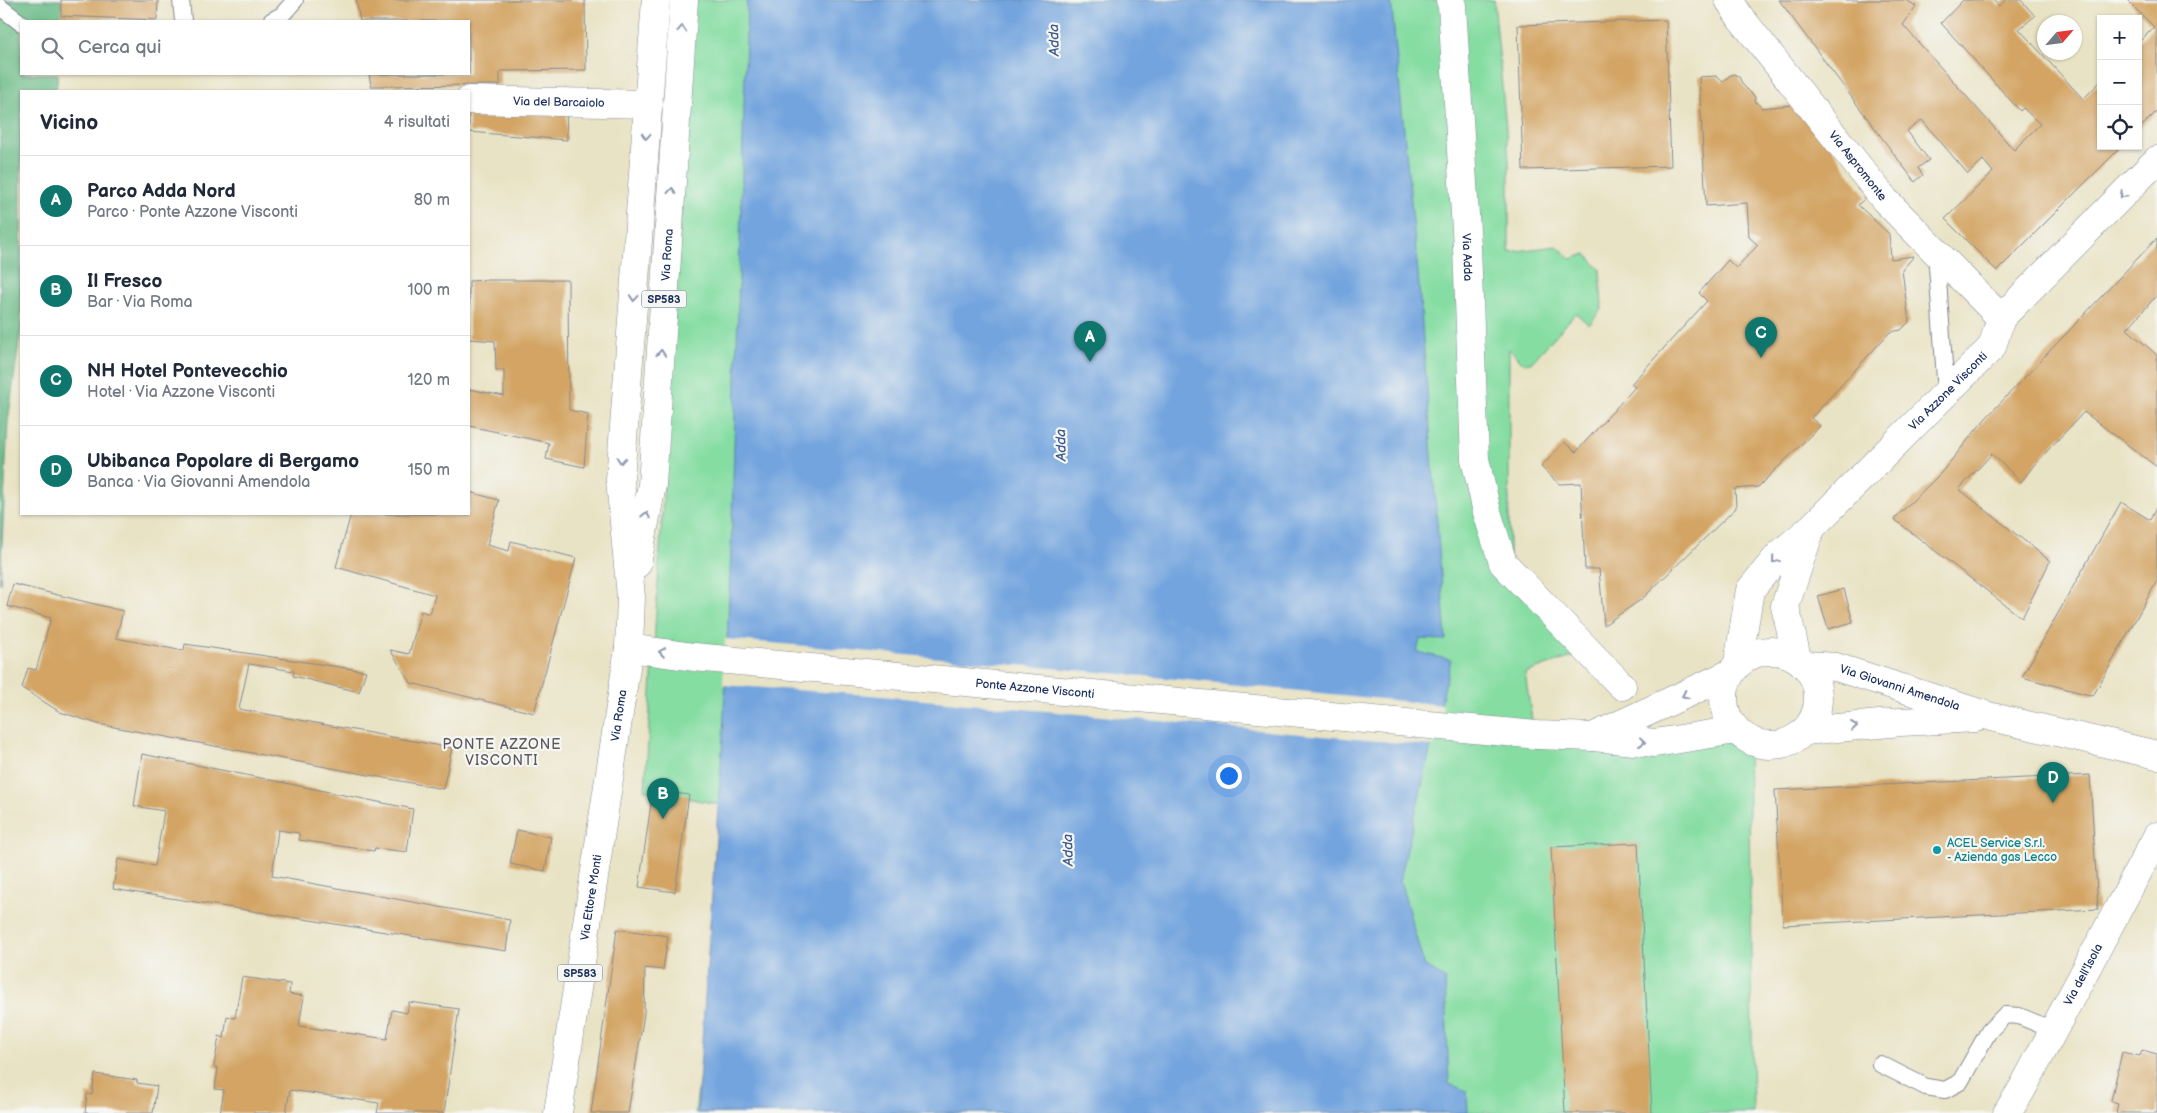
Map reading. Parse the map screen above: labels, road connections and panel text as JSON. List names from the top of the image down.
{
  "streets": {
    "street": [
      "Via del Barcaiolo",
      "Via Aspromonte",
      "Via Roma",
      "Via Adda",
      "SP583",
      "Via Azzone Visconti",
      "Via Giovanni Amendola",
      "Ponte Azzone Visconti",
      "Via Ettore Monti",
      "Via dell'Isola"
    ]
  },
  "crossings": [
    ["Via del Barcaiolo", "Via Roma"],
    ["Via Aspromonte", "Via Azzone Visconti"],
    ["Via Roma", "Ponte Azzone Visconti"],
    ["Via Roma", "Via Ettore Monti"],
    ["Via Azzone Visconti", "Via Giovanni Amendola"]
  ],
  "one_way": ["Via Azzone Visconti", "Ponte Azzone Visconti"],
  "districts": ["PONTE AZZONE VISCONTI"],
  "water": ["Adda"],
  "places": ["ACEL Service S.r.l. - Azienda gas Lecco"],
  "north": "top right",
  "page": {
    "map_buttons": ["+", "−"],
    "search": "Cerca qui",
    "heading": ["Vicino", "4 risultati"],
    "list": [
      {
        "mark": "A",
        "name": "Parco Adda Nord",
        "note": "Parco · Ponte Azzone Visconti",
        "value": "80 m"
      },
      {
        "mark": "B",
        "name": "Il Fresco",
        "note": "Bar · Via Roma",
        "value": "100 m"
      },
      {
        "mark": "C",
        "name": "NH Hotel Pontevecchio",
        "note": "Hotel · Via Azzone Visconti",
        "value": "120 m"
      },
      {
        "mark": "D",
        "name": "Ubibanca Popolare di Bergamo",
        "note": "Banca · Via Giovanni Amendola",
        "value": "150 m"
      }
    ],
    "pins": [
      "C",
      "A",
      "D",
      "B"
    ]
  }
}
